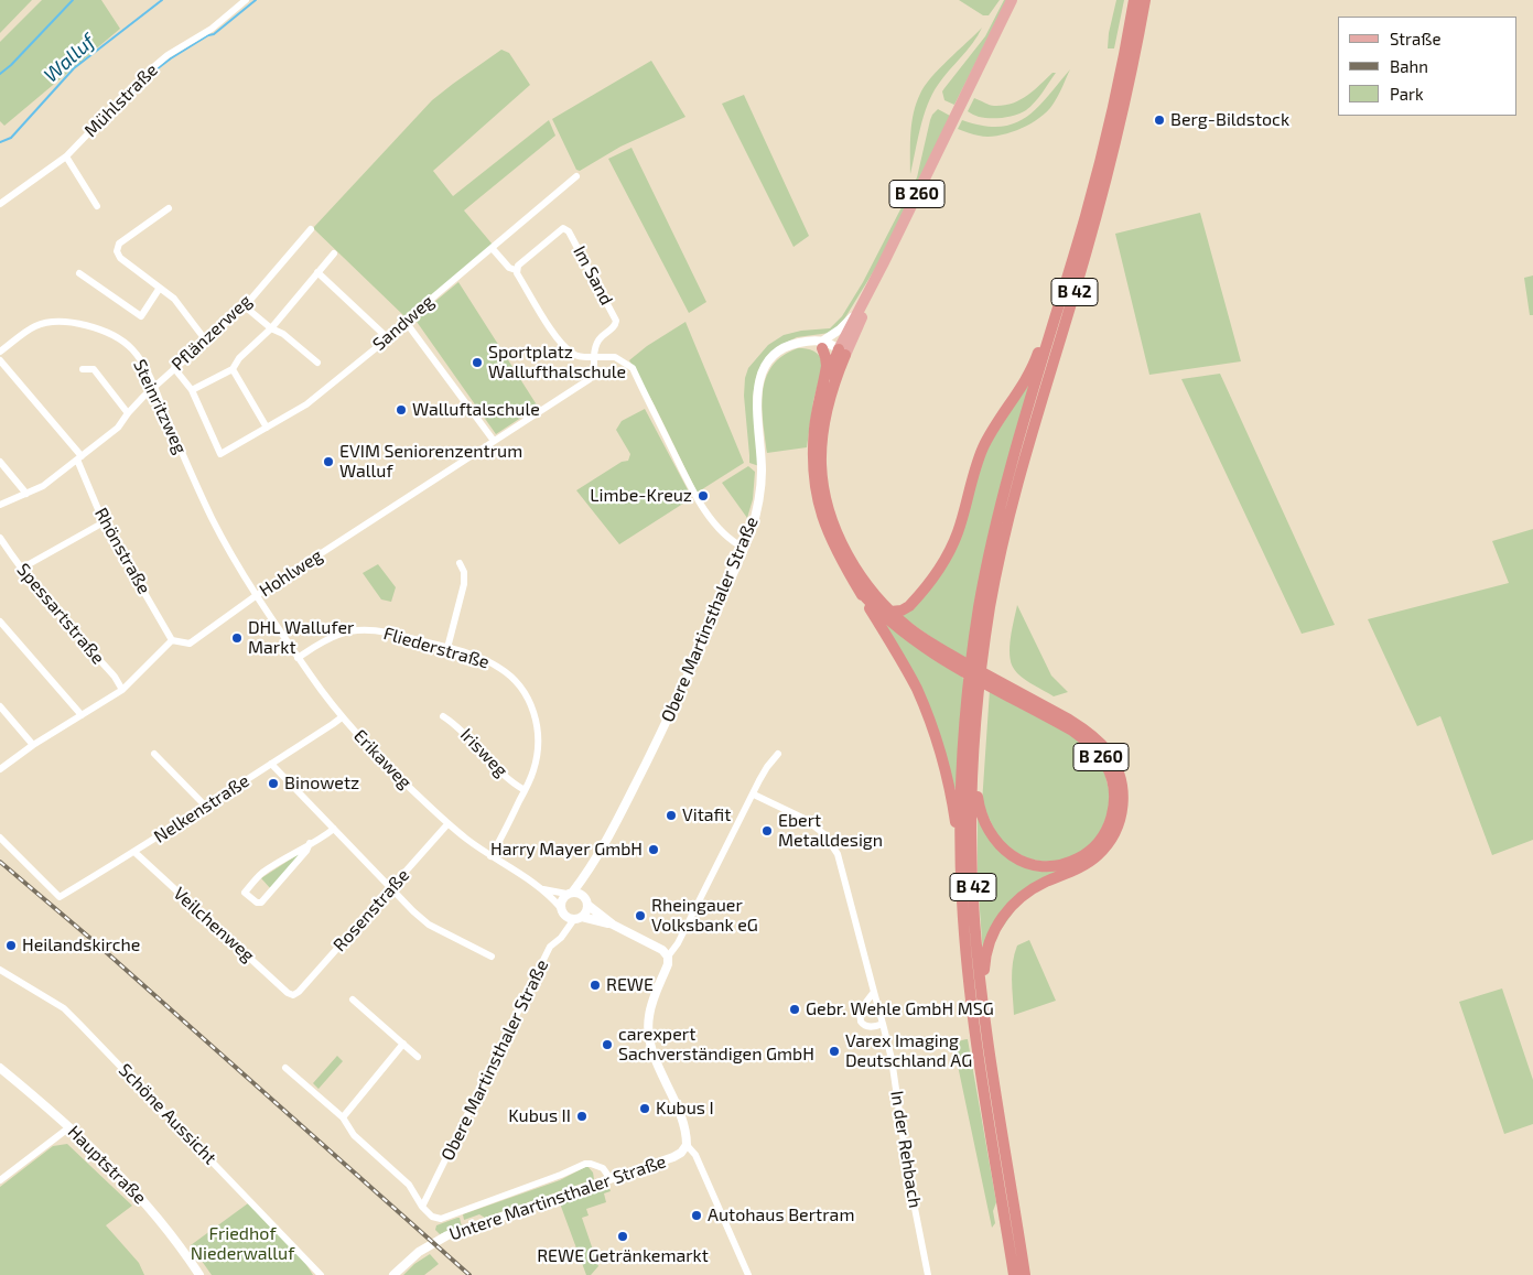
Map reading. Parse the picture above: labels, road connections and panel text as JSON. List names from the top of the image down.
{
  "streets": {
    "highway": ["B 260", "B 42"],
    "street": [
      "Mühlstraße",
      "Im Sand",
      "Sandweg",
      "Pflänzerweg",
      "Steinritzweg",
      "Rhönstraße",
      "Hohlweg",
      "Spessartstraße",
      "Obere Martinsthaler Straße",
      "Fliederstraße",
      "Irisweg",
      "Erikaweg",
      "Nelkenstraße",
      "Rosenstraße",
      "Veilchenweg",
      "Schöne Aussicht",
      "In der Rehbach",
      "Hauptstraße",
      "Untere Martinsthaler Straße"
    ]
  },
  "crossings": [
    ["B 260", "B 42"],
    ["B 260", "Obere Martinsthaler Straße"],
    ["Im Sand", "Hohlweg"],
    ["Pflänzerweg", "Steinritzweg"],
    ["Pflänzerweg", "Rhönstraße"],
    ["Steinritzweg", "Hohlweg"],
    ["Steinritzweg", "Erikaweg"],
    ["Rhönstraße", "Hohlweg"],
    ["Hohlweg", "Erikaweg"],
    ["Obere Martinsthaler Straße", "Erikaweg"],
    ["Fliederstraße", "Irisweg"],
    ["Fliederstraße", "Erikaweg"],
    ["Erikaweg", "Nelkenstraße"],
    ["Erikaweg", "Rosenstraße"],
    ["Nelkenstraße", "Veilchenweg"],
    ["Rosenstraße", "Veilchenweg"]
  ],
  "water": ["Walluf"],
  "parks": ["Friedhof Niederwalluf"],
  "places": [
    "Berg-Bildstock",
    "Sportplatz Wallufthalschule",
    "Walluftalschule",
    "EVIM Seniorenzentrum Walluf",
    "Limbe-Kreuz",
    "DHL Wallufer Markt",
    "Binowetz",
    "Vitafit",
    "Ebert Metalldesign",
    "Harry Mayer GmbH",
    "Rheingauer Volksbank eG",
    "Heilandskirche",
    "REWE",
    "Gebr. Wehle GmbH MSG",
    "carexpert Sachverständigen GmbH",
    "Varex Imaging Deutschland AG",
    "Kubus I",
    "Kubus II",
    "Autohaus Bertram",
    "REWE Getränkemarkt"
  ],
  "legend": ["Straße", "Bahn", "Park"]
}
